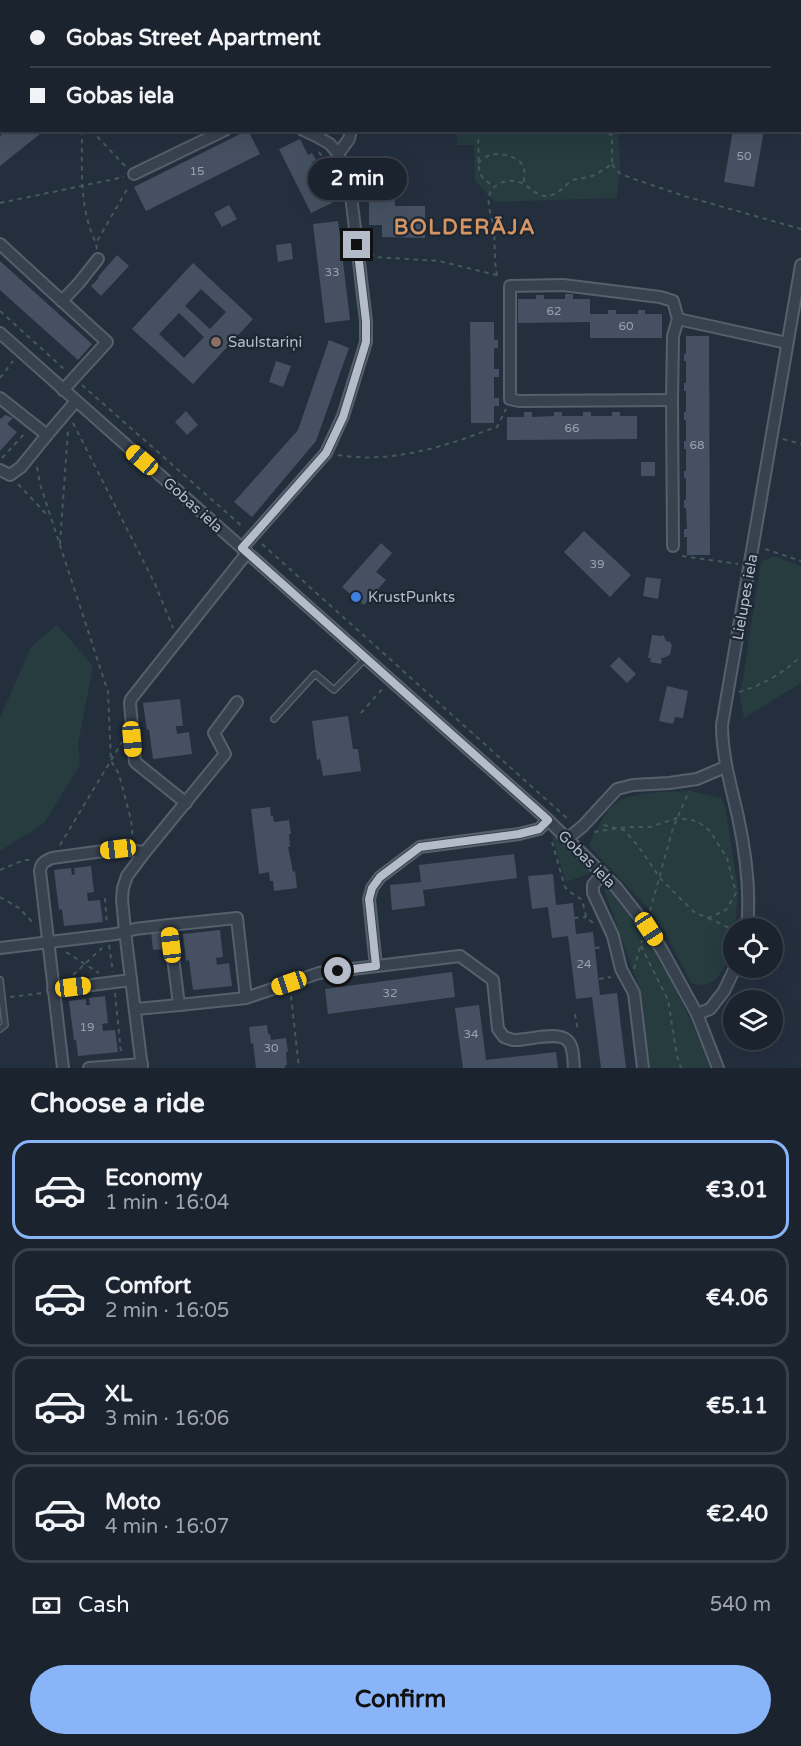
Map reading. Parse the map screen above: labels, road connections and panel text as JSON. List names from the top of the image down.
{
  "streets": {
    "street": ["Gobas iela", "Lielupes iela"]
  },
  "districts": ["BOLDERĀJA"],
  "places": ["Saulstariņi", "KrustPunkts"],
  "house_numbers": [
    "50",
    "15",
    "33",
    "62",
    "60",
    "66",
    "68",
    "39",
    "24",
    "32",
    "19",
    "34",
    "30"
  ],
  "page": {
    "banner": ["Gobas Street Apartment", "Gobas iela"],
    "bubble": "2 min",
    "heading": "Choose a ride",
    "list": [
      {
        "name": "Economy",
        "note": "1 min · 16:04",
        "value": "€3.01"
      },
      {
        "name": "Comfort",
        "note": "2 min · 16:05",
        "value": "€4.06"
      },
      {
        "name": "XL",
        "note": "3 min · 16:06",
        "value": "€5.11"
      },
      {
        "name": "Moto",
        "note": "4 min · 16:07",
        "value": "€2.40"
      }
    ],
    "pay": ["Cash", "540 m"],
    "buttons": "Confirm"
  }
}
